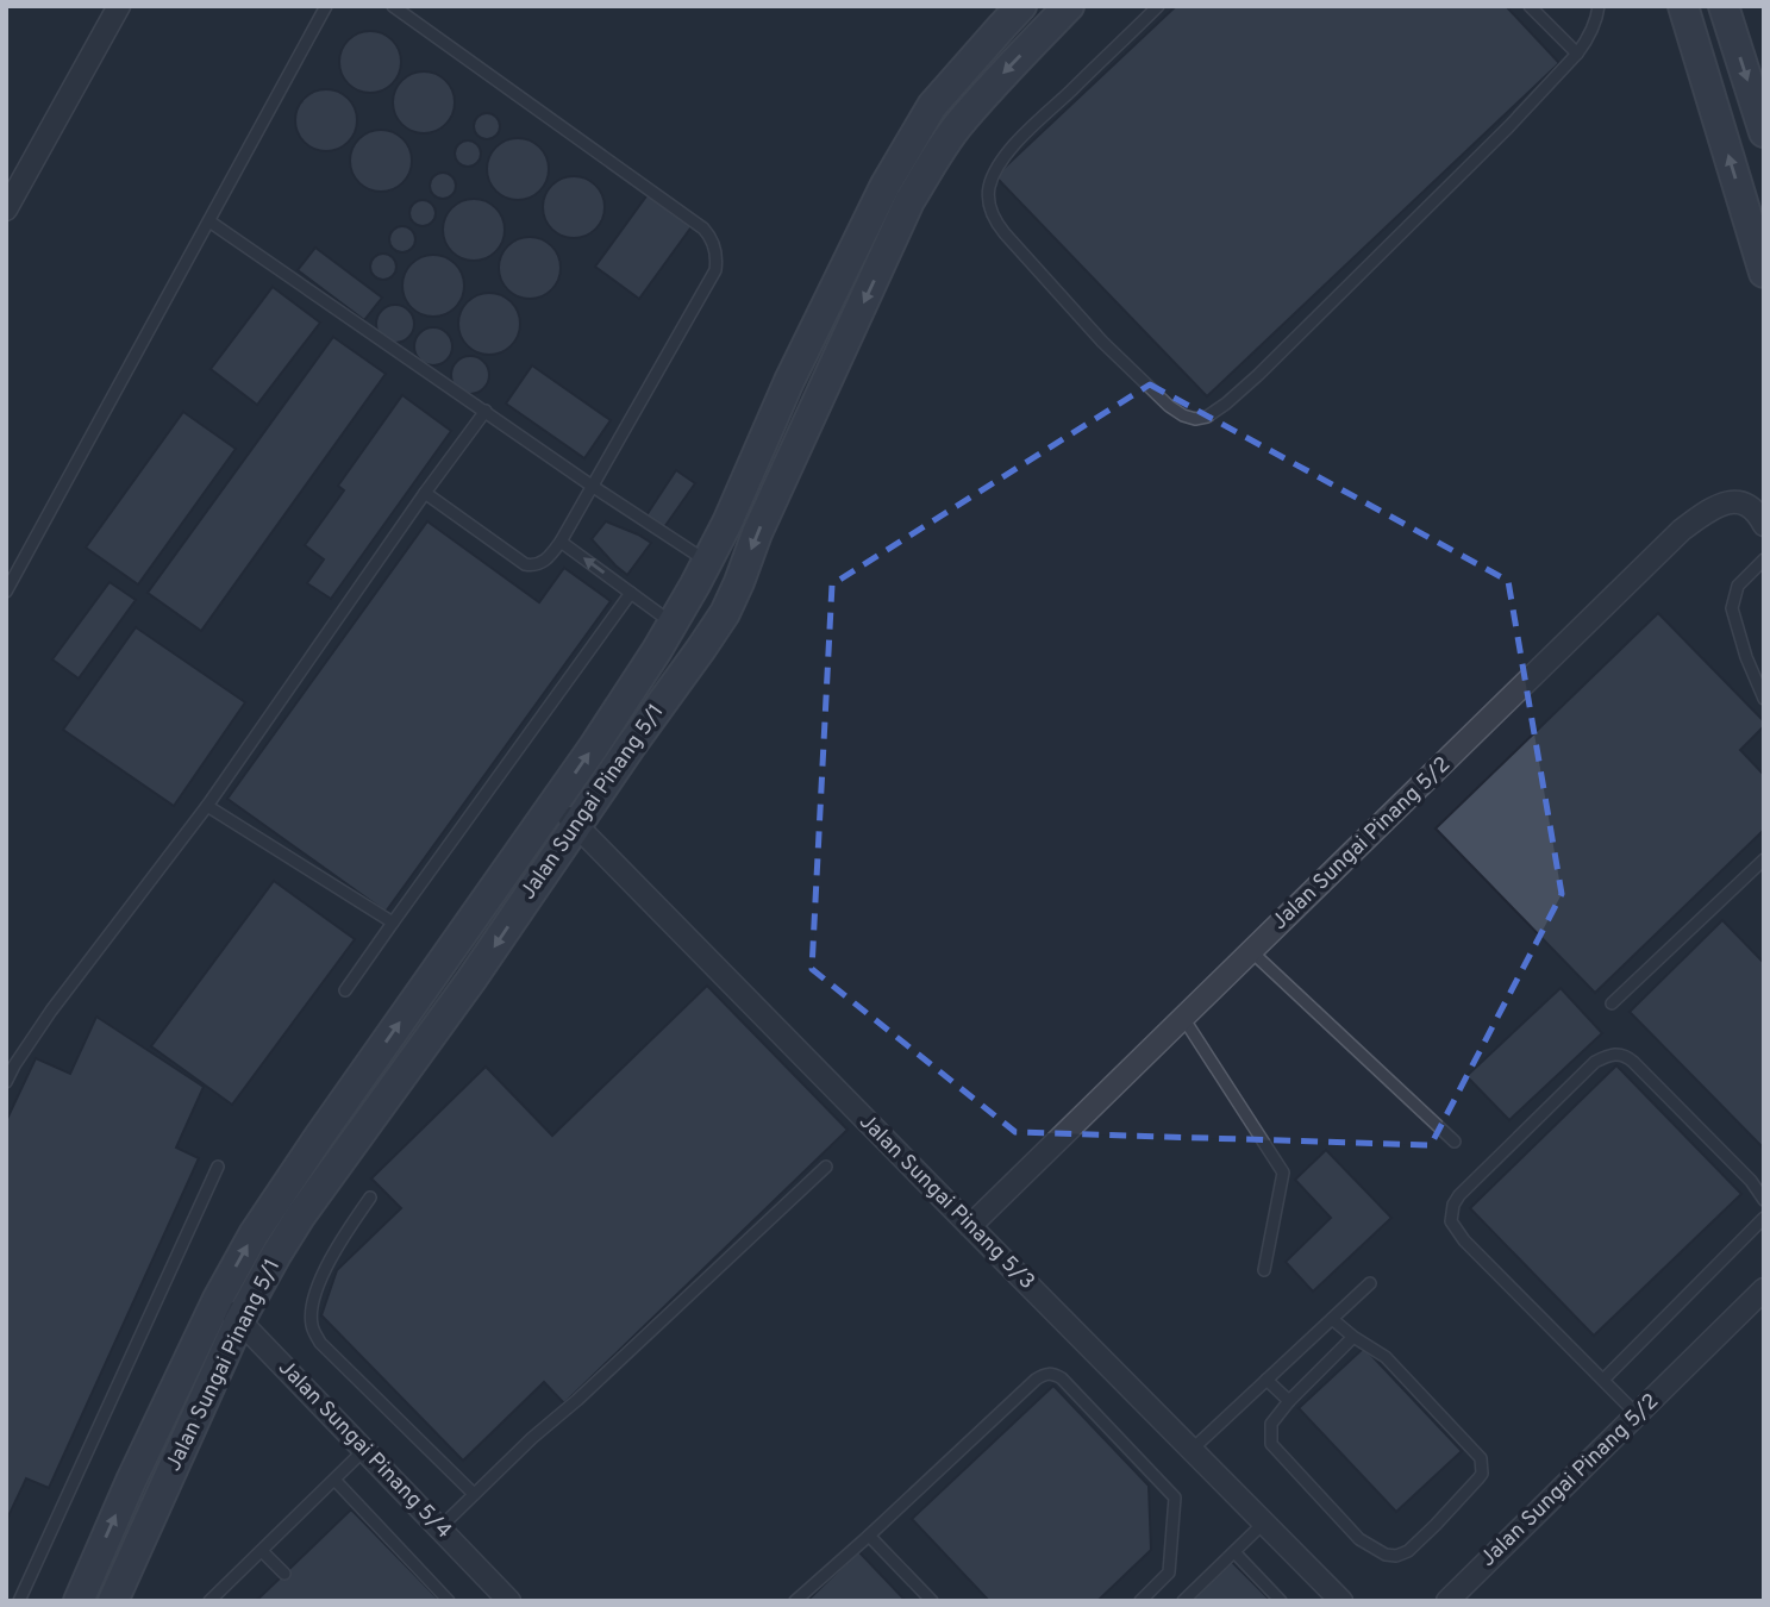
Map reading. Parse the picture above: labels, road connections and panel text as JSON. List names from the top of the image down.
{
  "streets": {
    "street": [
      "Jalan Sungai Pinang 5/1",
      "Jalan Sungai Pinang 5/2",
      "Jalan Sungai Pinang 5/3",
      "Jalan Sungai Pinang 5/4"
    ]
  },
  "crossings": [
    ["Jalan Sungai Pinang 5/1", "Jalan Sungai Pinang 5/3"],
    ["Jalan Sungai Pinang 5/1", "Jalan Sungai Pinang 5/4"],
    ["Jalan Sungai Pinang 5/2", "Jalan Sungai Pinang 5/3"]
  ]
}
